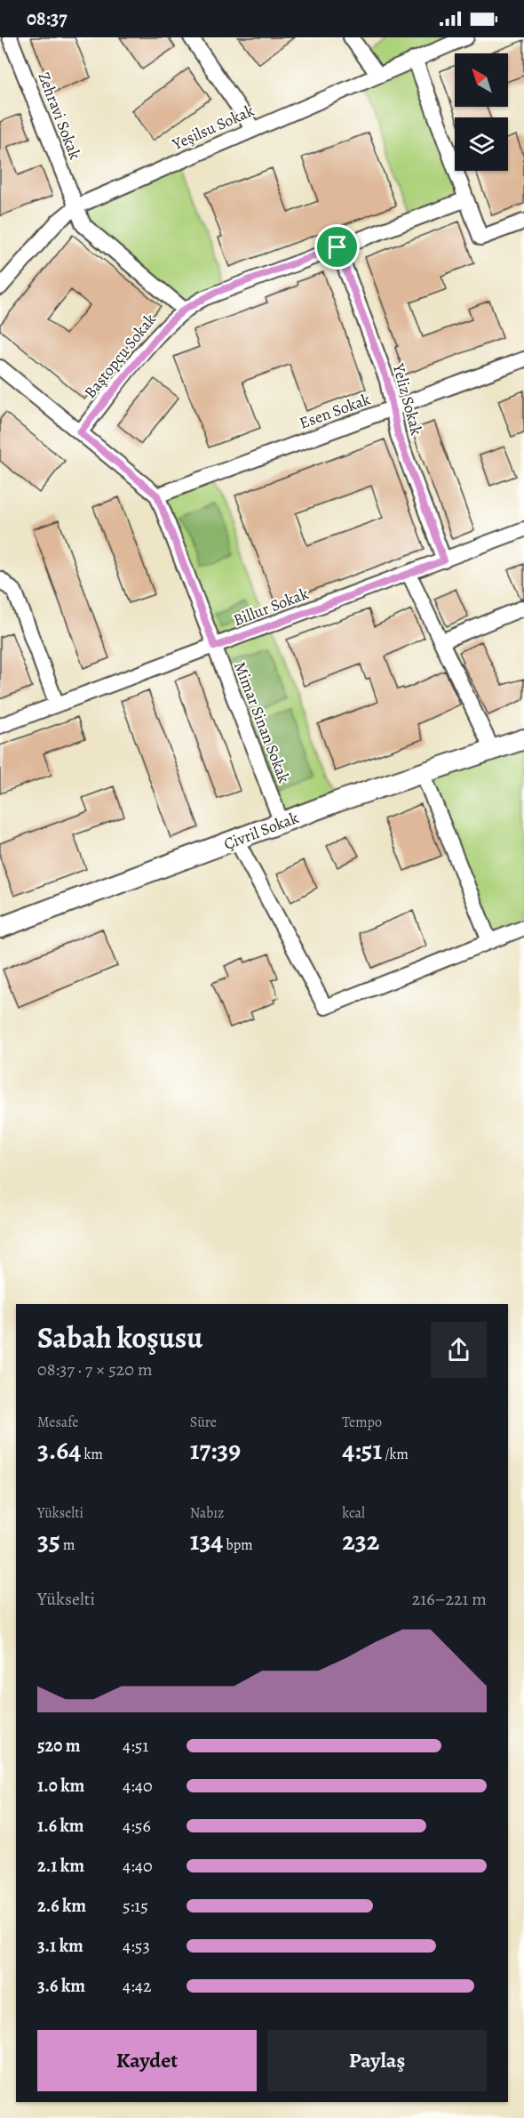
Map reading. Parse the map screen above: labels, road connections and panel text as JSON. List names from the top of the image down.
{
  "streets": {
    "street": [
      "Zehravi Sokak",
      "Yeşilsu Sokak",
      "Baştopçu Sokak",
      "Yeliz Sokak",
      "Esen Sokak",
      "Billur Sokak",
      "Mimar Sinan Sokak",
      "Çivril Sokak"
    ]
  },
  "crossings": [
    ["Zehravi Sokak", "Yeşilsu Sokak"],
    ["Zehravi Sokak", "Baştopçu Sokak"],
    ["Baştopçu Sokak", "Yeliz Sokak"],
    ["Baştopçu Sokak", "Mimar Sinan Sokak"],
    ["Yeliz Sokak", "Esen Sokak"],
    ["Yeliz Sokak", "Billur Sokak"],
    ["Esen Sokak", "Mimar Sinan Sokak"],
    ["Billur Sokak", "Mimar Sinan Sokak"],
    ["Mimar Sinan Sokak", "Çivril Sokak"]
  ],
  "north": "top left",
  "page": {
    "status": "08:37",
    "heading": ["Sabah koşusu", "08:37 · 7 × 520 m"],
    "stats": [
      ["Mesafe", "3.64 km"],
      ["Süre", "17:39"],
      ["Tempo", "4:51 /km"],
      ["Yükselti", "35 m"],
      ["Nabız", "134 bpm"],
      ["kcal", "232"]
    ],
    "chart": ["Yükselti", "216–221 m"],
    "list": [
      {
        "name": "520 m",
        "note": "4:51"
      },
      {
        "name": "1.0 km",
        "note": "4:40"
      },
      {
        "name": "1.6 km",
        "note": "4:56"
      },
      {
        "name": "2.1 km",
        "note": "4:40"
      },
      {
        "name": "2.6 km",
        "note": "5:15"
      },
      {
        "name": "3.1 km",
        "note": "4:53"
      },
      {
        "name": "3.6 km",
        "note": "4:42"
      }
    ],
    "buttons": ["Kaydet", "Paylaş"]
  }
}
